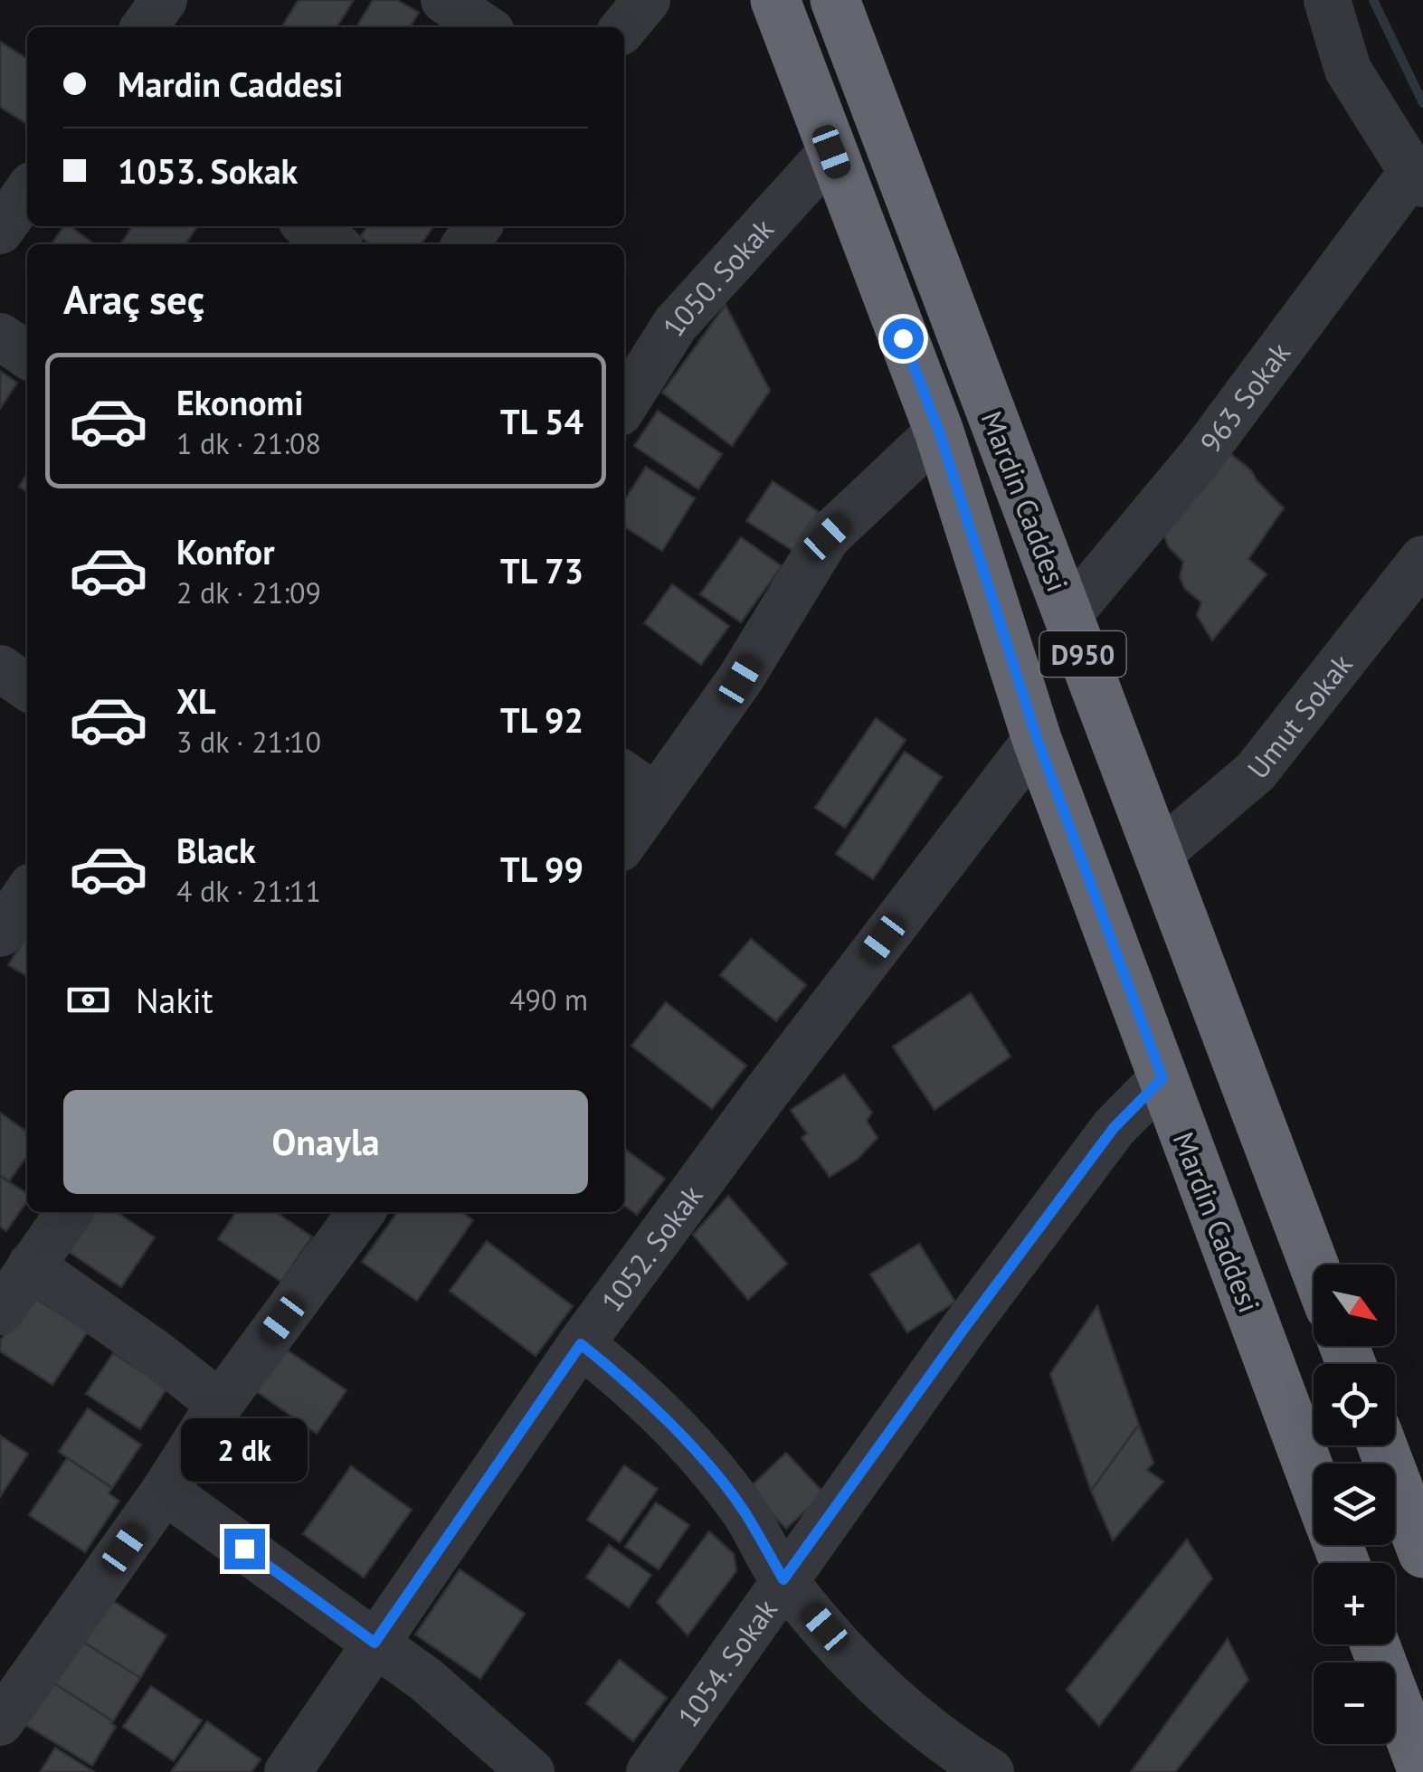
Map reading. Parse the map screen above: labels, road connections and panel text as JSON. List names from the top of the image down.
{
  "streets": {
    "highway": ["Mardin Caddesi", "D950"],
    "street": [
      "1050. Sokak",
      "963 Sokak",
      "Umut Sokak",
      "1052. Sokak",
      "1054. Sokak"
    ]
  },
  "crossings": [
    ["1050. Sokak", "Mardin Caddesi"],
    ["963 Sokak", "Mardin Caddesi"],
    ["Mardin Caddesi", "Umut Sokak"],
    ["Mardin Caddesi", "1052. Sokak"],
    ["Mardin Caddesi", "1054. Sokak"]
  ],
  "north": "bottom right",
  "page": {
    "banner": ["Mardin Caddesi", "1053. Sokak"],
    "heading": "Araç seç",
    "list": [
      {
        "name": "Ekonomi",
        "note": "1 dk · 21:08",
        "value": "TL 54"
      },
      {
        "name": "Konfor",
        "note": "2 dk · 21:09",
        "value": "TL 73"
      },
      {
        "name": "XL",
        "note": "3 dk · 21:10",
        "value": "TL 92"
      },
      {
        "name": "Black",
        "note": "4 dk · 21:11",
        "value": "TL 99"
      }
    ],
    "pay": ["Nakit", "490 m"],
    "buttons": "Onayla",
    "map_buttons": ["+", "−"],
    "bubble": "2 dk"
  }
}
